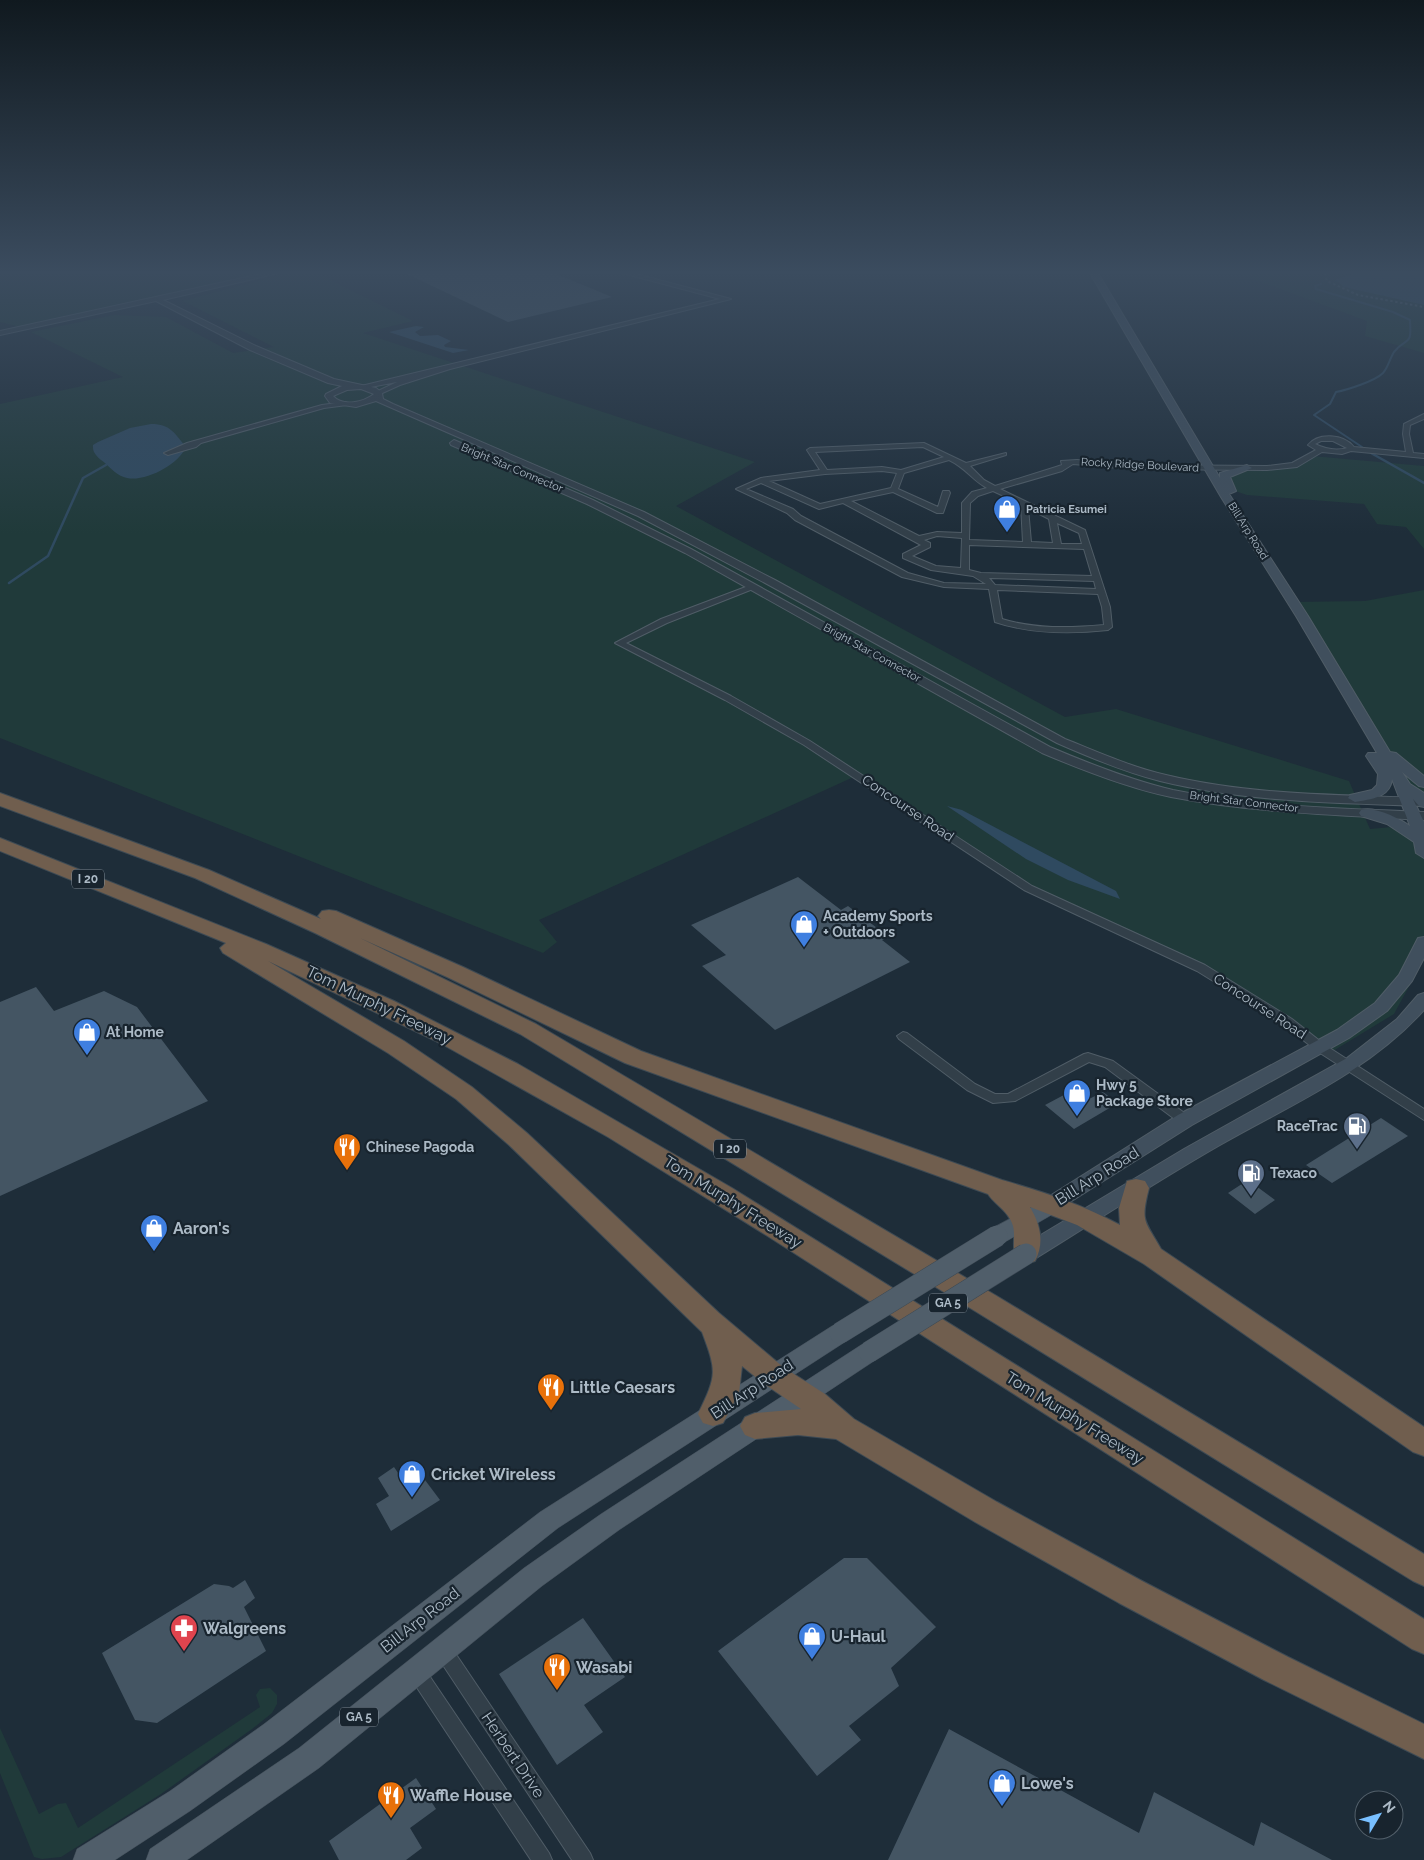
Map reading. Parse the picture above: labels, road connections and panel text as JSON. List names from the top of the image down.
{
  "streets": {
    "highway": ["I 20", "Tom Murphy Freeway"],
    "main road": ["Bill Arp Road", "GA 5"],
    "street": [
      "Rocky Ridge Boulevard",
      "Bright Star Connector",
      "Concourse Road",
      "Herbert Drive"
    ]
  },
  "crossings": [
    ["Rocky Ridge Boulevard", "Bill Arp Road"],
    ["Bright Star Connector", "Bill Arp Road"],
    ["Bright Star Connector", "Concourse Road"],
    ["Bill Arp Road", "Concourse Road"],
    ["Bill Arp Road", "Herbert Drive"]
  ],
  "places": {
    "shop": [
      "Patricia Esumei",
      "Academy Sports + Outdoors",
      "At Home",
      "Hwy 5 Package Store",
      "Aaron's",
      "Cricket Wireless",
      "U-Haul",
      "Lowe's"
    ],
    "fuel station": ["RaceTrac", "Texaco"],
    "restaurant": [
      "Chinese Pagoda",
      "Little Caesars",
      "Wasabi",
      "Waffle House"
    ],
    "pharmacy": ["Walgreens"]
  },
  "north": "top right"
}
